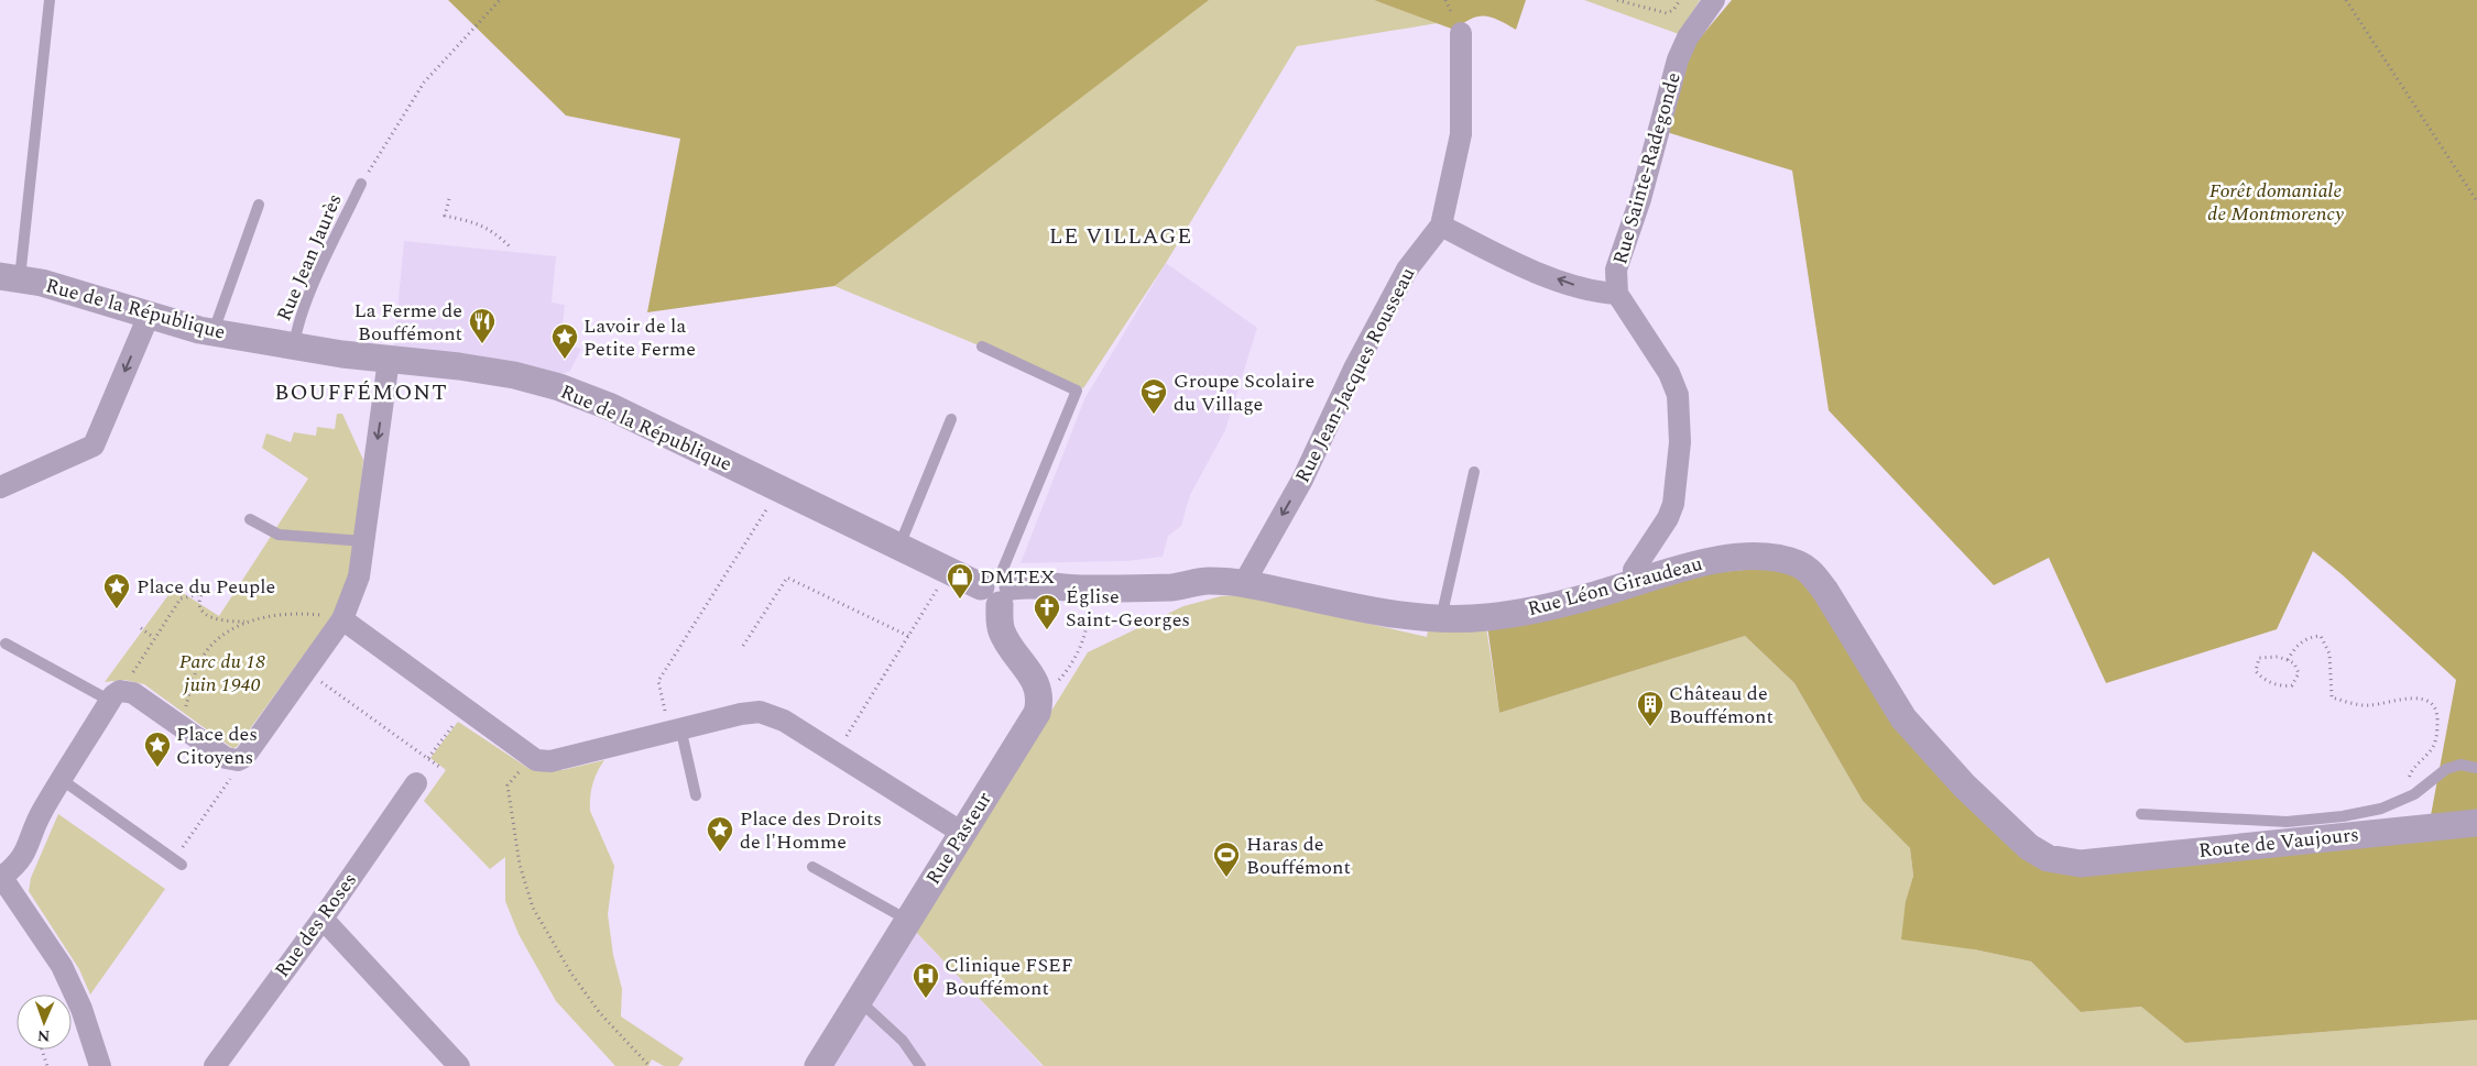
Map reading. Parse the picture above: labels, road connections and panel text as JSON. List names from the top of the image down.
{
  "streets": {
    "street": [
      "Rue Sainte-Radegonde",
      "Rue de la République",
      "Rue Jean-Jacques Rousseau",
      "Rue Léon Giraudeau",
      "Rue Pasteur",
      "Route de Vaujours",
      "Rue des Roses"
    ],
    "lane": ["Rue Jean Jaurès"]
  },
  "crossings": [
    ["Rue Jean Jaurès", "Rue de la République"],
    ["Rue de la République", "Rue Léon Giraudeau"],
    ["Rue de la République", "Rue Pasteur"],
    ["Rue Jean-Jacques Rousseau", "Rue Léon Giraudeau"],
    ["Rue Léon Giraudeau", "Rue Pasteur"],
    ["Rue Léon Giraudeau", "Route de Vaujours"]
  ],
  "one_way": ["Rue Jean-Jacques Rousseau"],
  "districts": ["LE VILLAGE", "BOUFFÉMONT"],
  "parks": ["Forêt domaniale de Montmorency", "Parc du 18 juin 1940"],
  "places": {
    "restaurant": ["La Ferme de Bouffémont"],
    "place": [
      "Lavoir de la Petite Ferme",
      "Place du Peuple",
      "Place des Citoyens",
      "Place des Droits de l'Homme"
    ],
    "school or university": ["Groupe Scolaire du Village"],
    "shop": ["DMTEX"],
    "church": ["Église Saint-Georges"],
    "building": ["Château de Bouffémont"],
    "sports": ["Haras de Bouffémont"],
    "hospital": ["Clinique FSEF Bouffémont"]
  },
  "north": "bottom"
}
